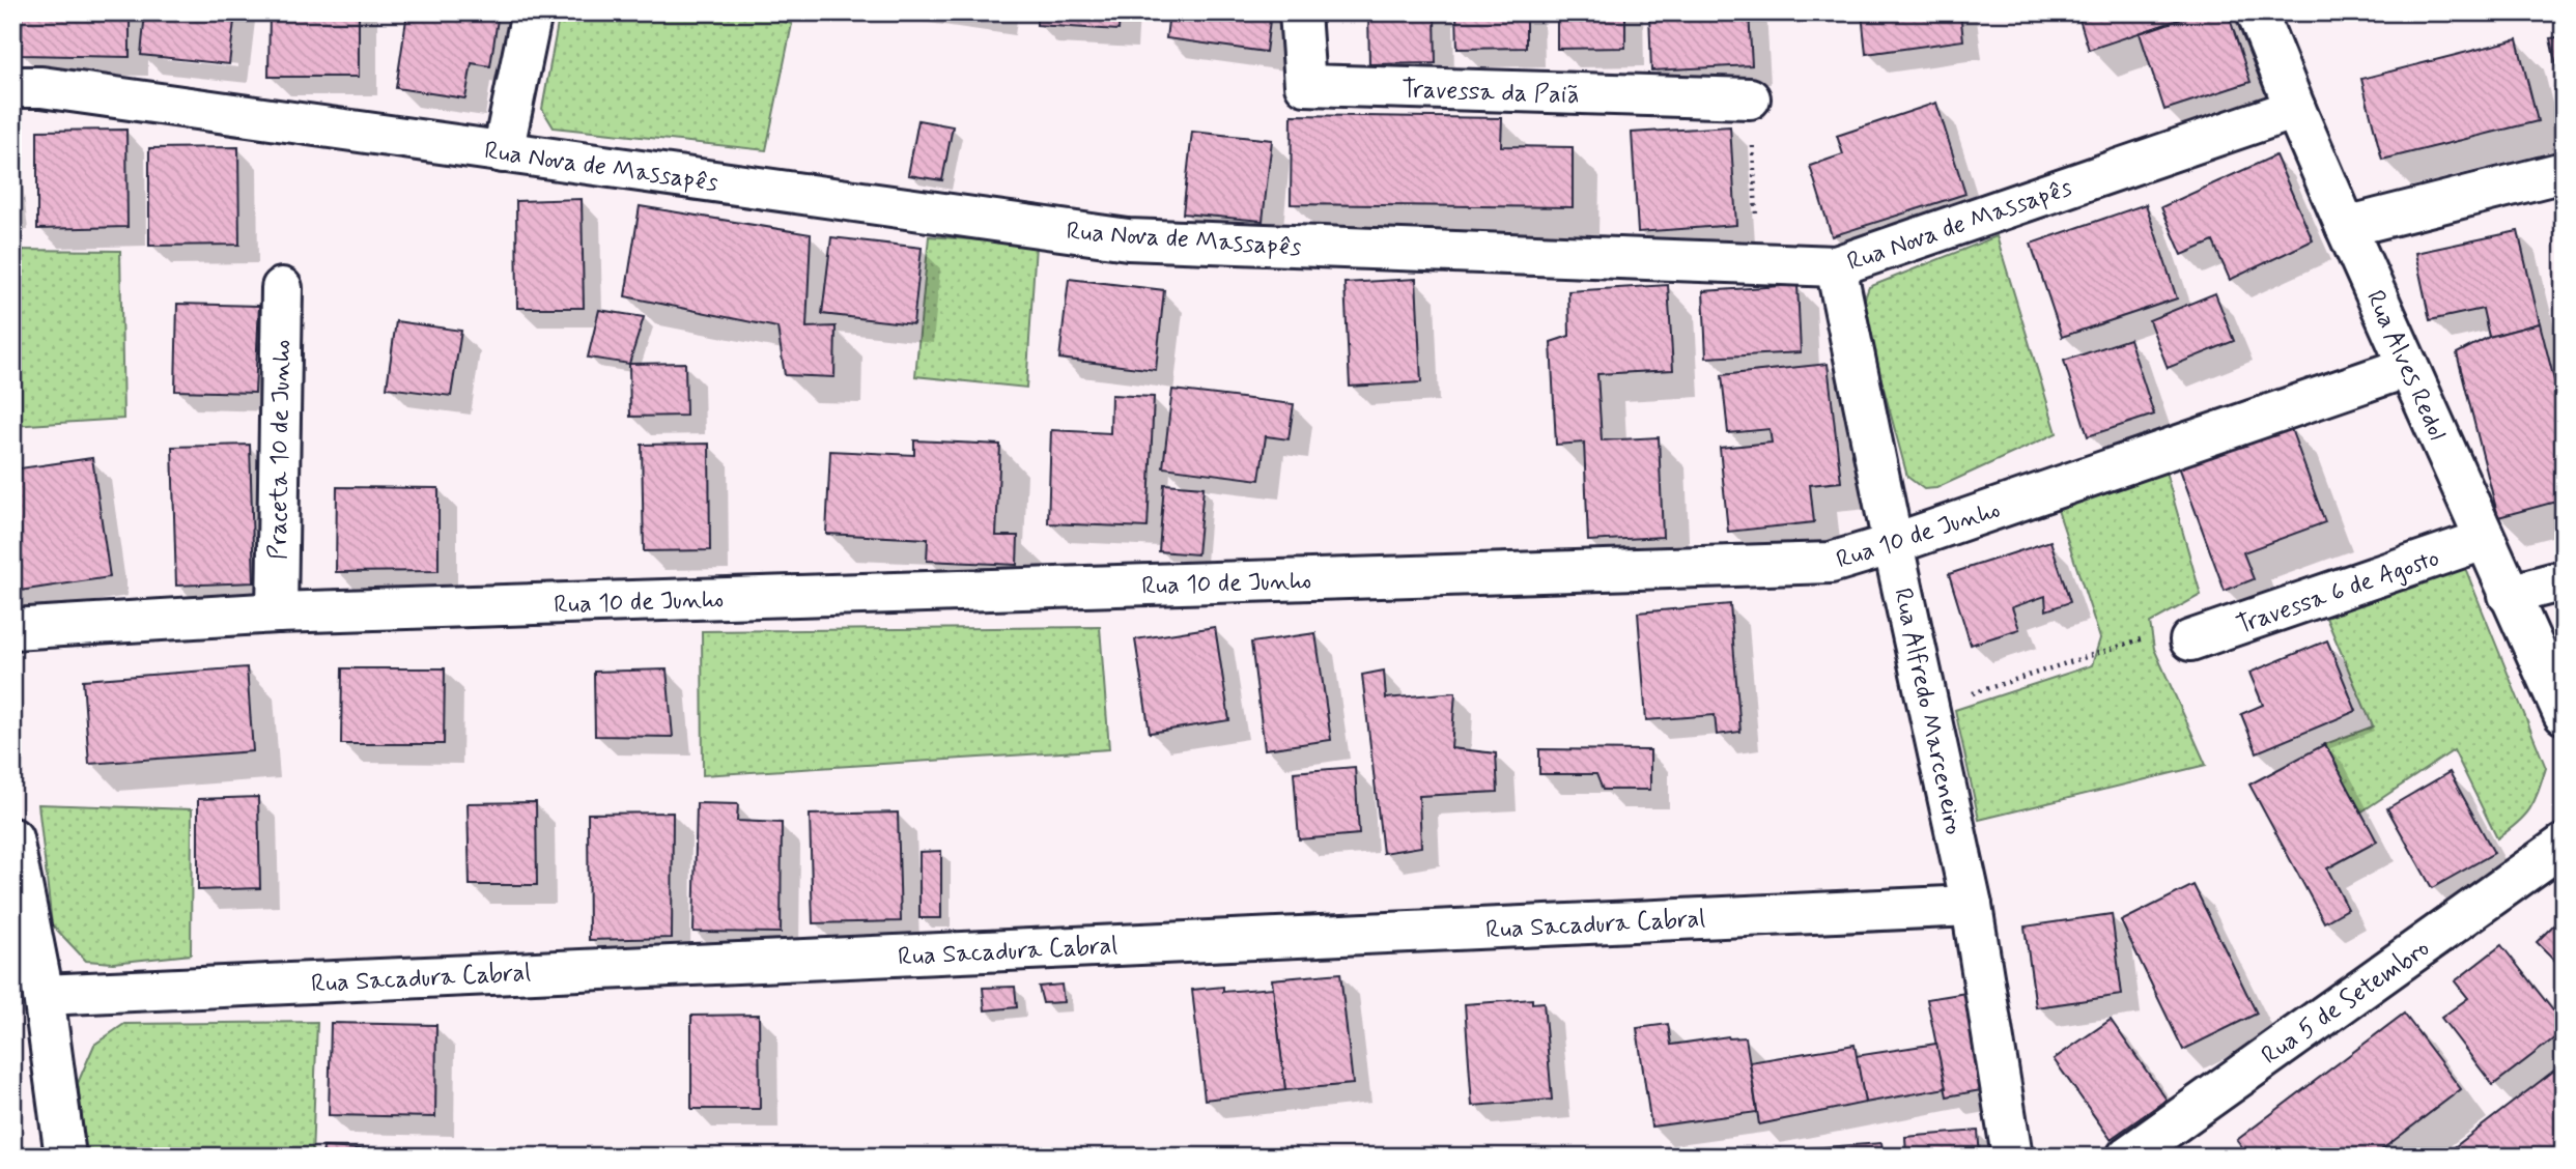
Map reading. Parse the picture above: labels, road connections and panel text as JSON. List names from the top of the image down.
{
  "streets": {
    "street": [
      "Travessa da Paiã",
      "Rua Nova de Massapês",
      "Rua Alves Redol",
      "Praceta 10 de Junho",
      "Rua 10 de Junho",
      "Travessa 6 de Agosto",
      "Rua Alfredo Marceneiro",
      "Rua Sacadura Cabral",
      "Rua 5 de Setembro"
    ]
  },
  "crossings": [
    ["Rua Nova de Massapês", "Rua Alves Redol"],
    ["Rua Nova de Massapês", "Rua Alfredo Marceneiro"],
    ["Rua Alves Redol", "Rua 10 de Junho"],
    ["Rua Alves Redol", "Travessa 6 de Agosto"],
    ["Praceta 10 de Junho", "Rua 10 de Junho"],
    ["Rua 10 de Junho", "Rua Alfredo Marceneiro"],
    ["Rua Alfredo Marceneiro", "Rua Sacadura Cabral"]
  ]
}
